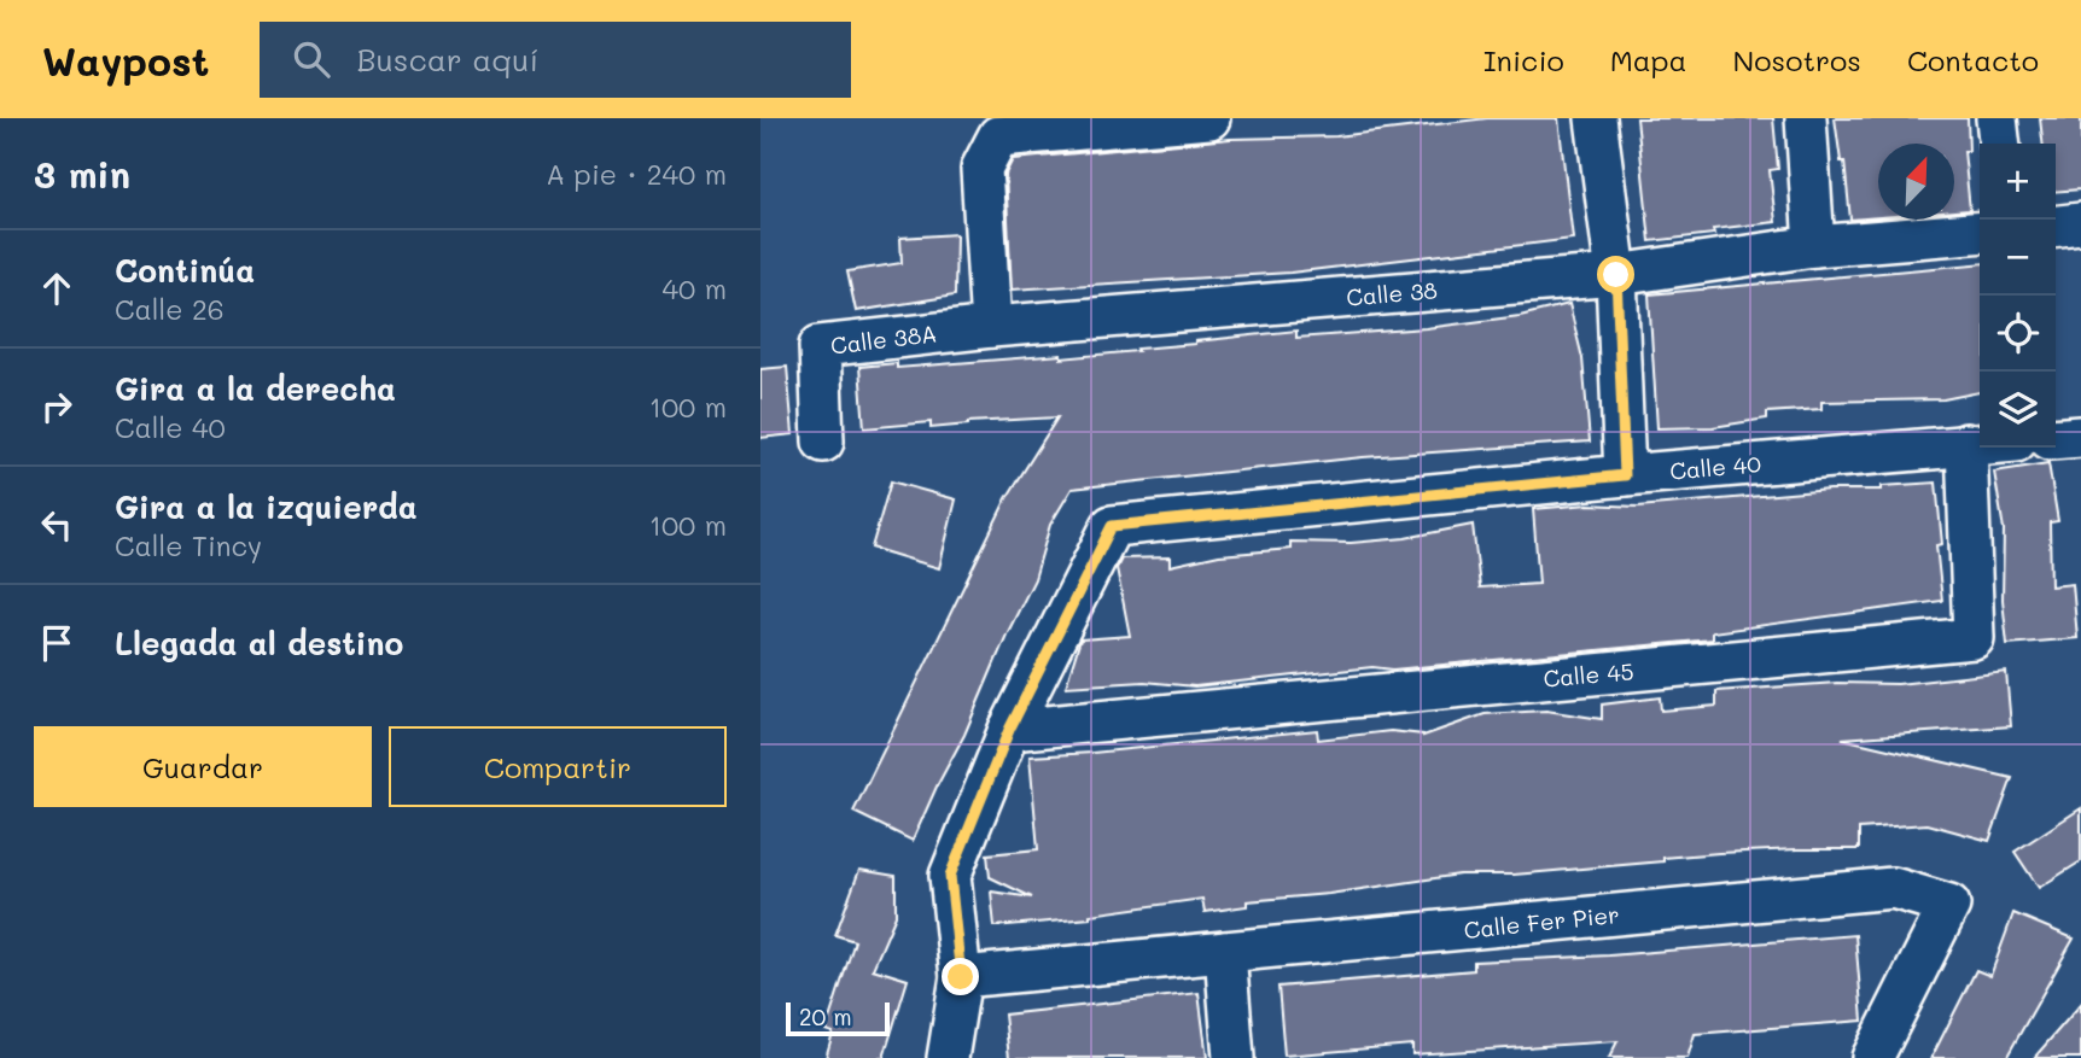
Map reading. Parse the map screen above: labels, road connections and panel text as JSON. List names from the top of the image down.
{
  "streets": {
    "street": [
      "Calle 38",
      "Calle 38A",
      "Calle 40",
      "Calle 45",
      "Calle Fer Pier"
    ]
  },
  "crossings": [
    ["Calle 38", "Calle 38A"],
    ["Calle 40", "Calle 45"]
  ],
  "scale_bar": "20 m",
  "north": "top right",
  "page": {
    "header": "Waypost",
    "search": "Buscar aquí",
    "nav": [
      "Inicio",
      "Mapa",
      "Nosotros",
      "Contacto"
    ],
    "heading": ["3 min", "A pie · 240 m"],
    "map_buttons": ["+", "−"],
    "list": [
      ["Continúa", "Calle 26", "40 m"],
      ["Gira a la derecha", "Calle 40", "100 m"],
      ["Gira a la izquierda", "Calle Tincy", "100 m"],
      "Llegada al destino"
    ],
    "buttons": ["Guardar", "Compartir"],
    "scale": "20 m"
  }
}
